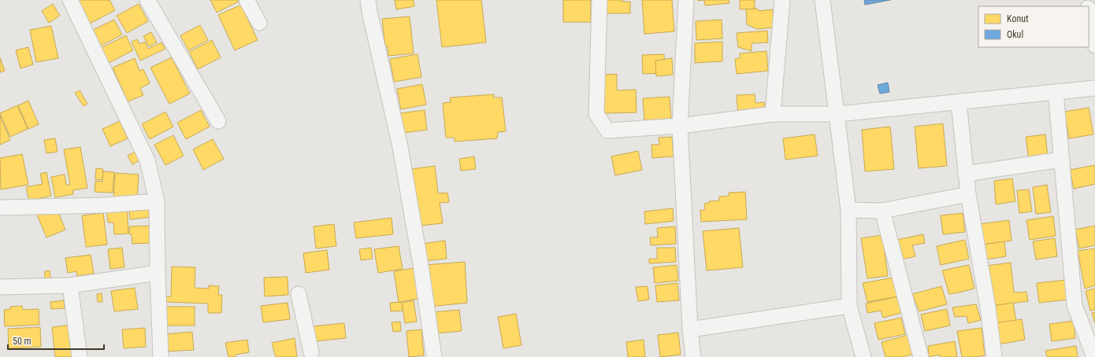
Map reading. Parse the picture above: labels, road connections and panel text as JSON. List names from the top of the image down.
{
  "legend": ["Konut", "Okul"],
  "scale_bar": "50 m"
}
